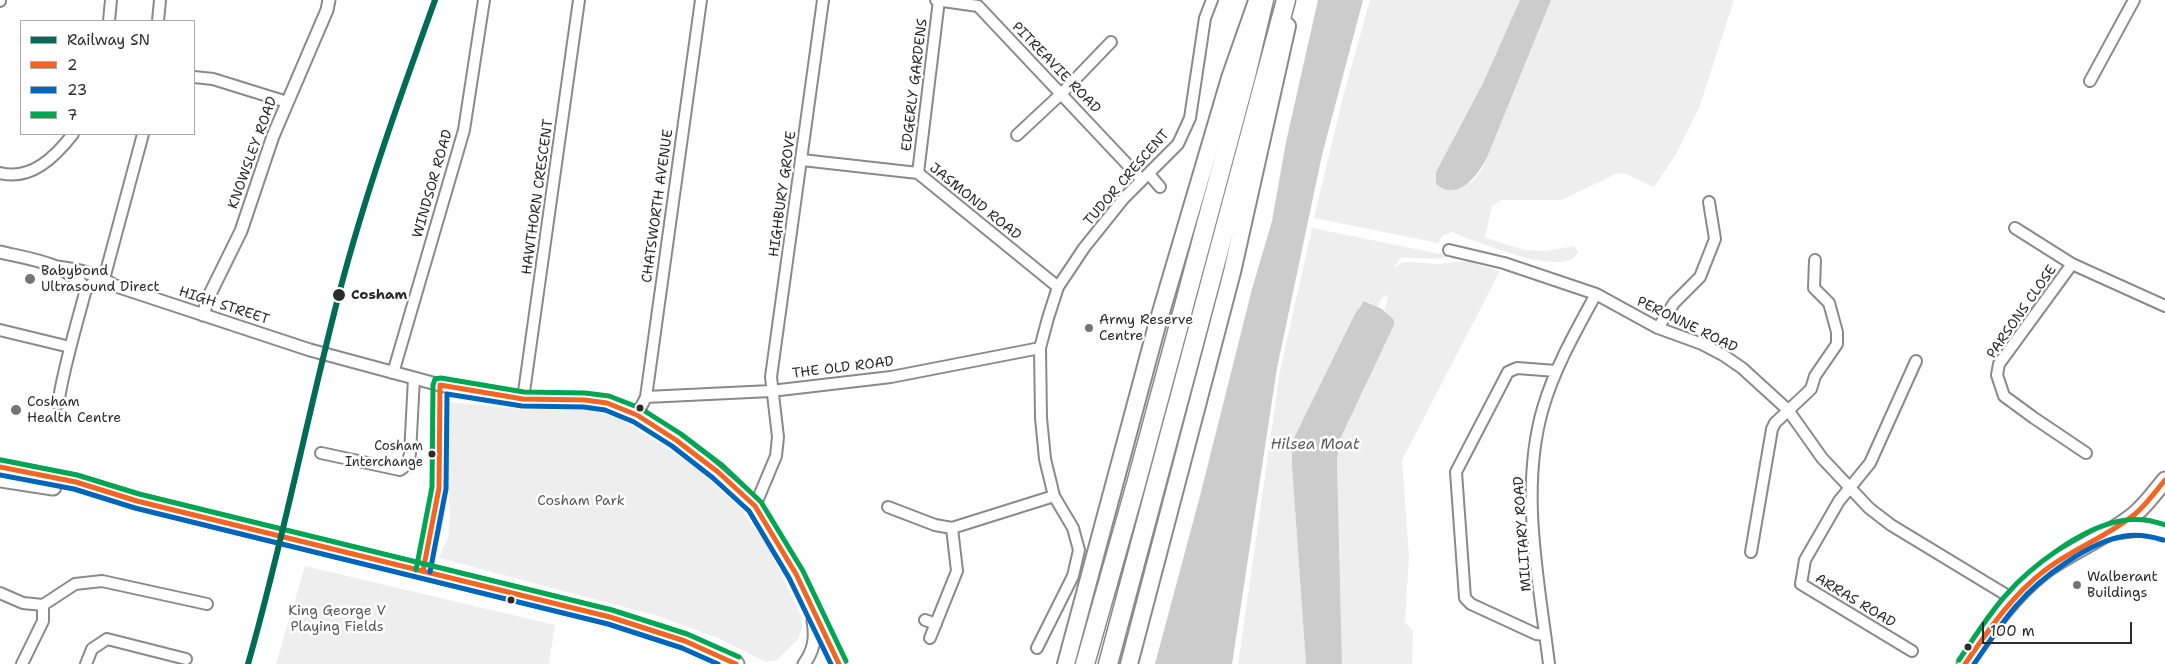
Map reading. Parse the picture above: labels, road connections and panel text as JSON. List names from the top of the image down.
{
  "streets": {
    "street": [
      "PITREAVIE ROAD",
      "EDGERLY GARDENS",
      "KNOWSLEY ROAD",
      "TUDOR CRESCENT",
      "WINDSOR ROAD",
      "HIGHBURY GROVE",
      "HAWTHORN CRESCENT",
      "JASMOND ROAD",
      "CHATSWORTH AVENUE",
      "HIGH STREET",
      "PARSONS CLOSE",
      "PERONNE ROAD",
      "THE OLD ROAD",
      "MILITARY ROAD",
      "ARRAS ROAD"
    ]
  },
  "crossings": [
    ["PITREAVIE ROAD", "EDGERLY GARDENS"],
    ["PITREAVIE ROAD", "TUDOR CRESCENT"],
    ["EDGERLY GARDENS", "JASMOND ROAD"],
    ["KNOWSLEY ROAD", "HIGH STREET"],
    ["TUDOR CRESCENT", "JASMOND ROAD"],
    ["TUDOR CRESCENT", "THE OLD ROAD"],
    ["WINDSOR ROAD", "HIGH STREET"],
    ["HIGHBURY GROVE", "JASMOND ROAD"],
    ["HIGHBURY GROVE", "HIGH STREET"],
    ["HIGHBURY GROVE", "THE OLD ROAD"],
    ["HAWTHORN CRESCENT", "HIGH STREET"],
    ["CHATSWORTH AVENUE", "HIGH STREET"],
    ["CHATSWORTH AVENUE", "THE OLD ROAD"],
    ["PERONNE ROAD", "MILITARY ROAD"],
    ["PERONNE ROAD", "ARRAS ROAD"]
  ],
  "water": ["Hilsea Moat"],
  "parks": ["Cosham Park", "King George V Playing Fields"],
  "places": [
    "Babybond Ultrasound Direct",
    "Cosham",
    "Army Reserve Centre",
    "Cosham Health Centre",
    "Cosham Interchange",
    "Walberant Buildings"
  ],
  "lines": [
    "rail line SN",
    "transit line 7",
    "transit line 2",
    "transit line 23"
  ],
  "legend": [
    "Railway SN",
    "2",
    "23",
    "7"
  ],
  "scale_bar": "100 m"
}
